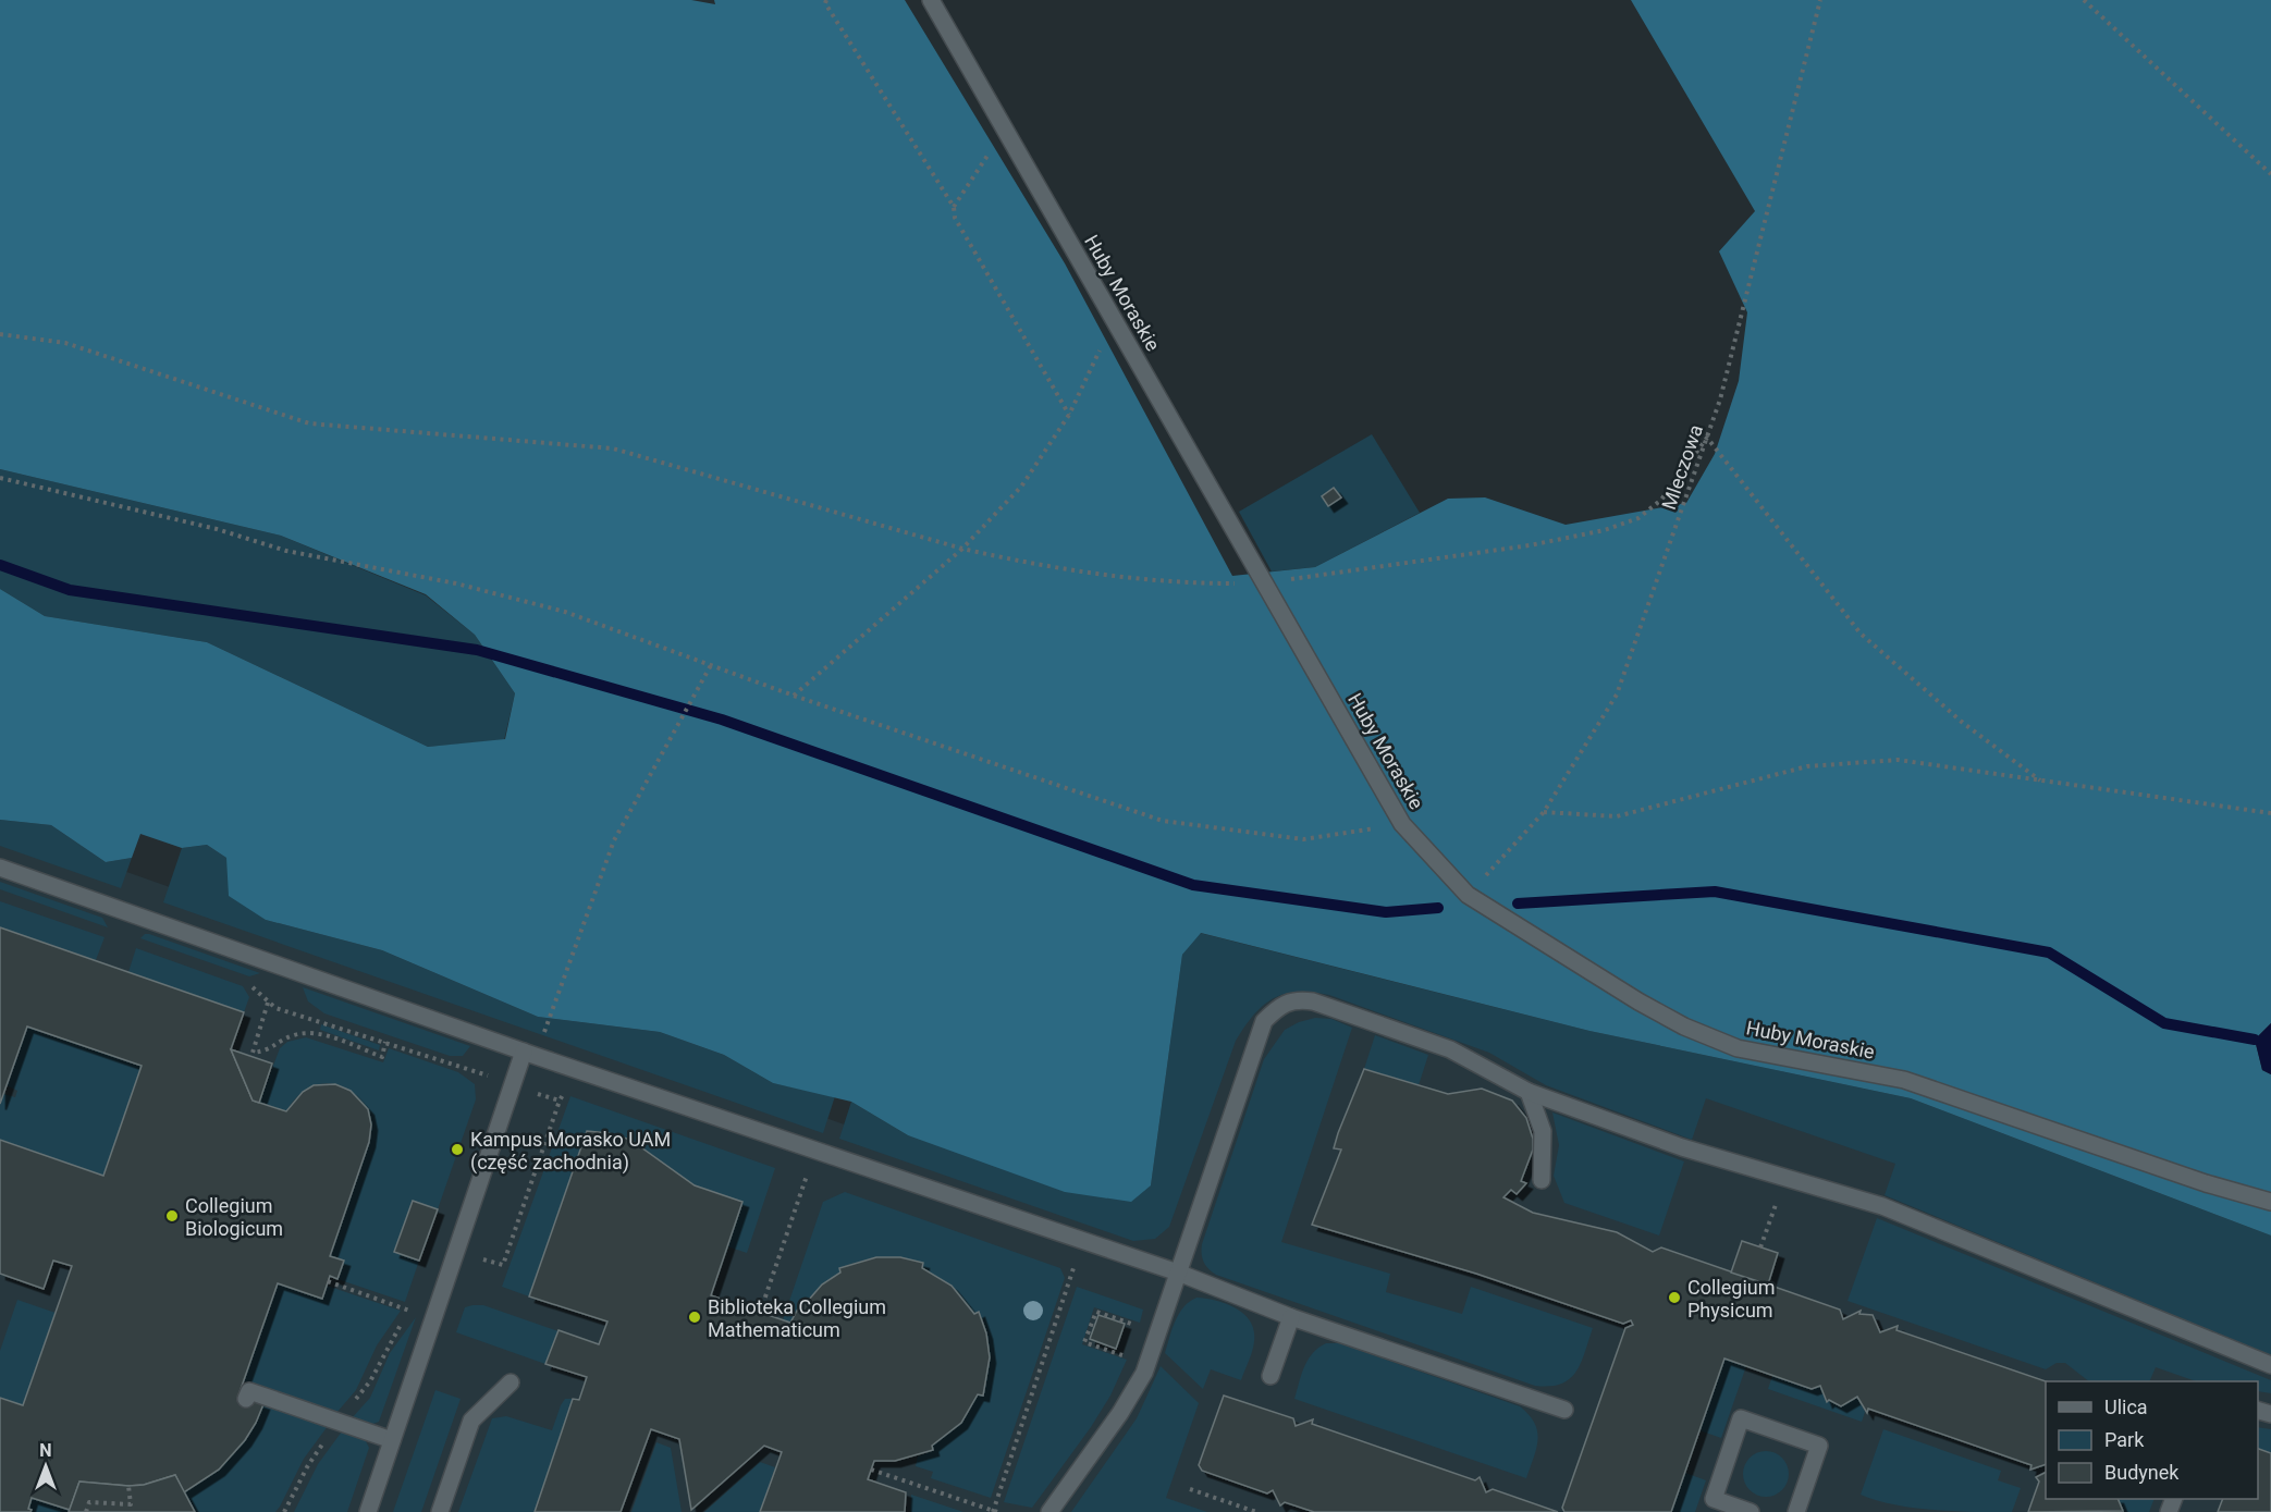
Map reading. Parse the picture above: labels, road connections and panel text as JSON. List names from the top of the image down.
{
  "streets": {
    "street": ["Huby Moraskie"],
    "path": ["Mleczowa"]
  },
  "crossings": [
    ["Huby Moraskie", "Mleczowa"]
  ],
  "places": [
    "Kampus Morasko UAM (część zachodnia)",
    "Collegium Biologicum",
    "Collegium Physicum",
    "Biblioteka Collegium Mathematicum"
  ],
  "legend": ["Ulica", "Park", "Budynek"],
  "north": "top"
}
